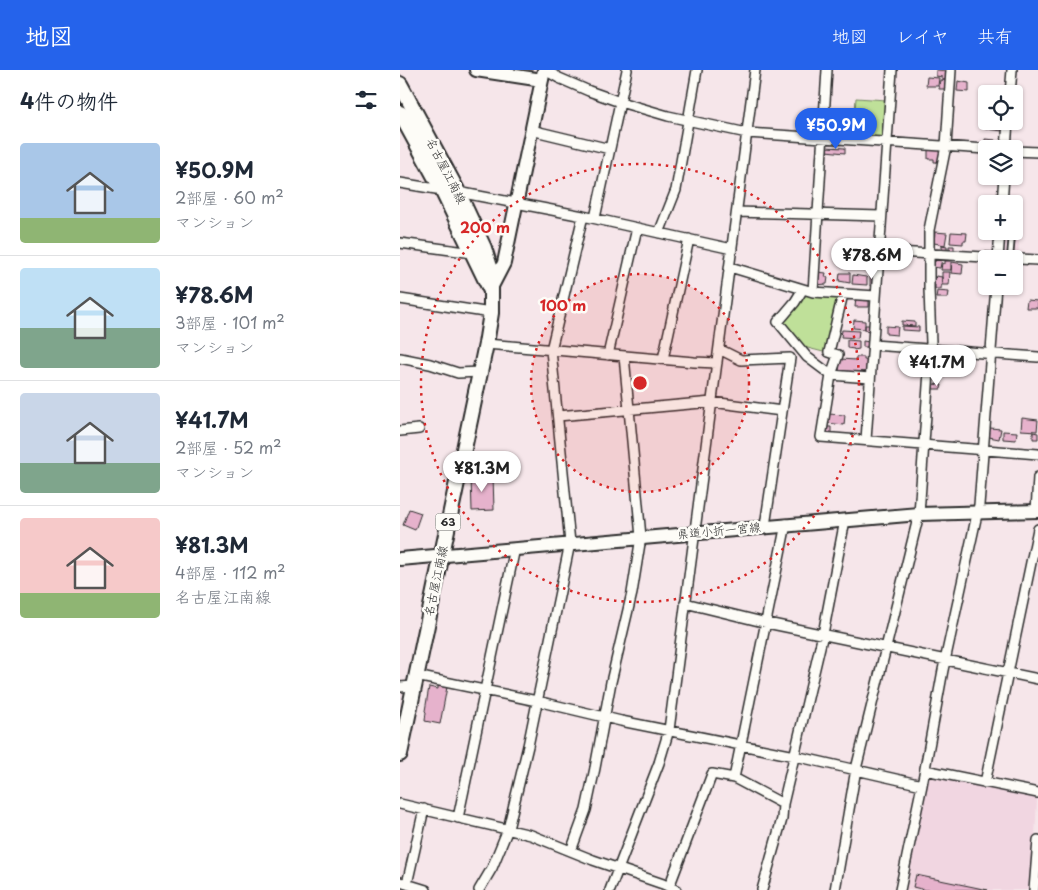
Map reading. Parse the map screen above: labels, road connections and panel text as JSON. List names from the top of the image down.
{
  "streets": {
    "main road": ["名古屋江南線", "63", "県道小折一宮線"]
  },
  "crossings": [
    ["名古屋江南線", "県道小折一宮線"]
  ],
  "page": {
    "header": "地図",
    "nav": ["地図", "レイヤ", "共有"],
    "heading": "4件の物件",
    "map_buttons": ["+", "−"],
    "price": [
      "¥50.9M",
      "¥78.6M",
      "¥41.7M",
      "¥81.3M"
    ],
    "list": [
      {
        "name": "¥50.9M",
        "note": "2部屋 · 60 m² · マンション"
      },
      {
        "name": "¥78.6M",
        "note": "3部屋 · 101 m² · マンション"
      },
      {
        "name": "¥41.7M",
        "note": "2部屋 · 52 m² · マンション"
      },
      {
        "name": "¥81.3M",
        "note": "4部屋 · 112 m² · 名古屋江南線"
      }
    ]
  },
  "rings": ["200 m", "100 m"]
}
